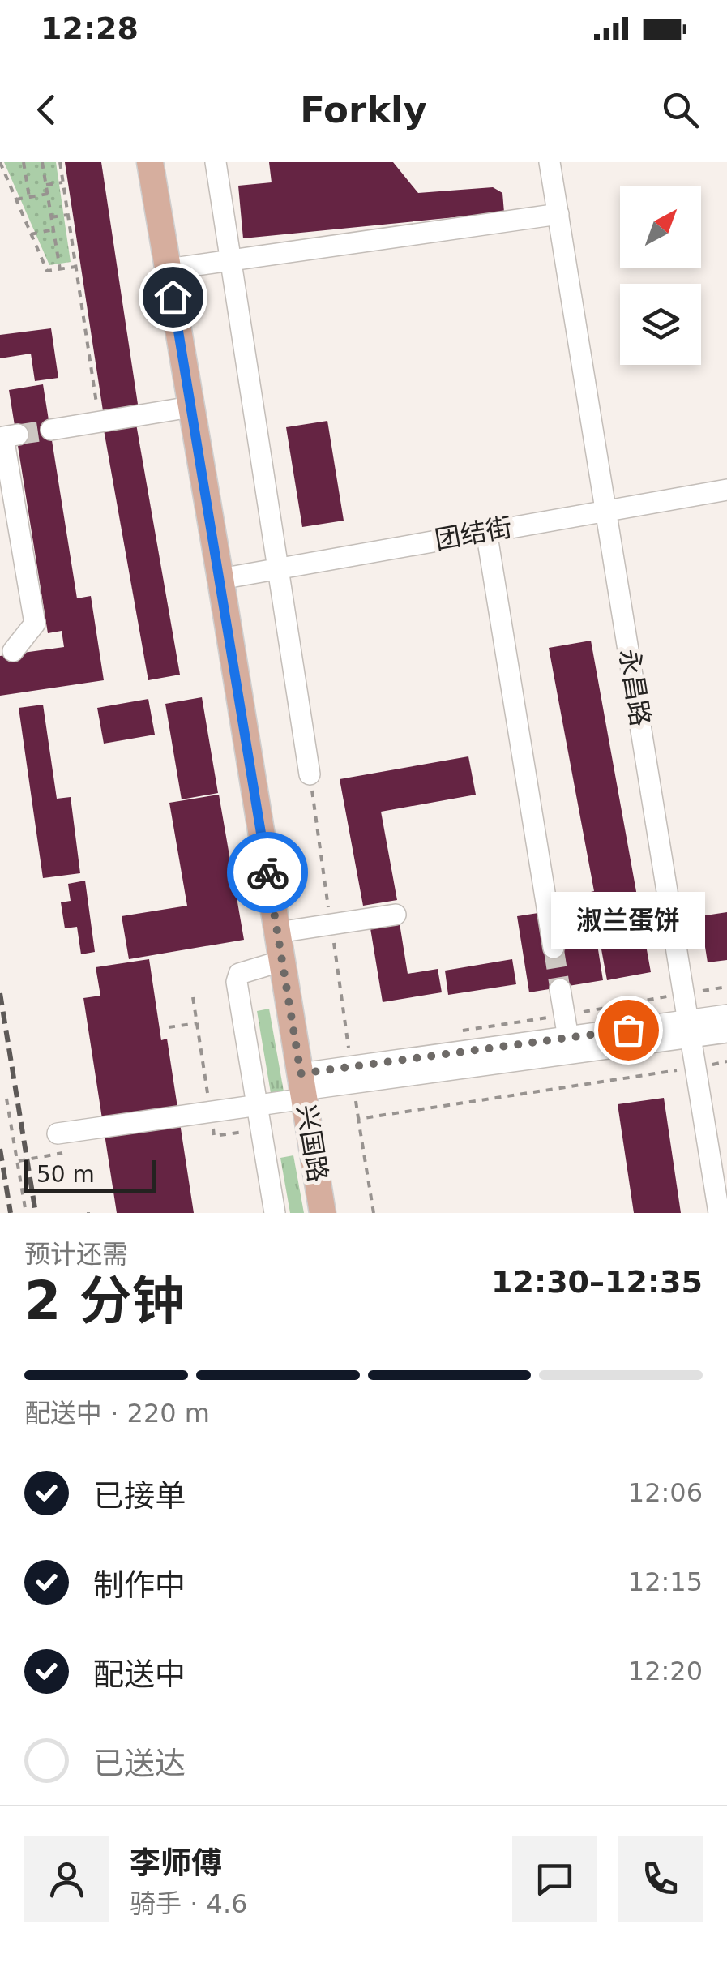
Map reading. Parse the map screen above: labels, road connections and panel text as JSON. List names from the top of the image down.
{
  "streets": {
    "main road": ["兴国路"],
    "street": ["团结街", "永昌路"]
  },
  "crossings": [
    ["团结街", "永昌路"],
    ["团结街", "兴国路"]
  ],
  "places": ["淑兰蛋饼"],
  "scale_bar": "50 m",
  "north": "top right",
  "page": {
    "status": "12:28",
    "header": "Forkly",
    "bubble": "淑兰蛋饼",
    "scale": "50 m",
    "heading": ["2 分钟", "预计还需", "12:30–12:35"],
    "panel": ["李师傅", "骑手 · 4.6"],
    "bar": "配送中 · 220 m",
    "list": [
      ["已接单", "12:06"],
      ["制作中", "12:15"],
      ["配送中", "12:20"],
      "已送达"
    ]
  }
}
